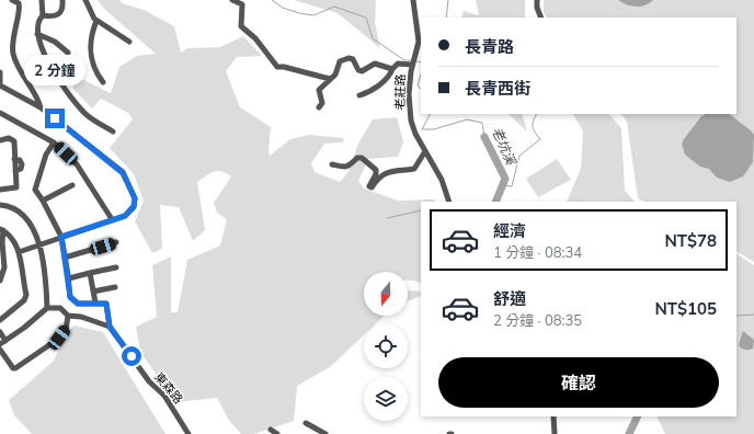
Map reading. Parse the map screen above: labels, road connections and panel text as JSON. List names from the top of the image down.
{
  "streets": {
    "street": ["老莊路", "東森路"]
  },
  "water": ["老坑溪"],
  "north": "bottom",
  "page": {
    "banner": ["長青路", "長青西街"],
    "bubble": "2 分鐘",
    "list": [
      {
        "name": "經濟",
        "note": "1 分鐘 · 08:34",
        "value": "NT$78"
      },
      {
        "name": "舒適",
        "note": "2 分鐘 · 08:35",
        "value": "NT$105"
      }
    ],
    "buttons": "確認"
  }
}
